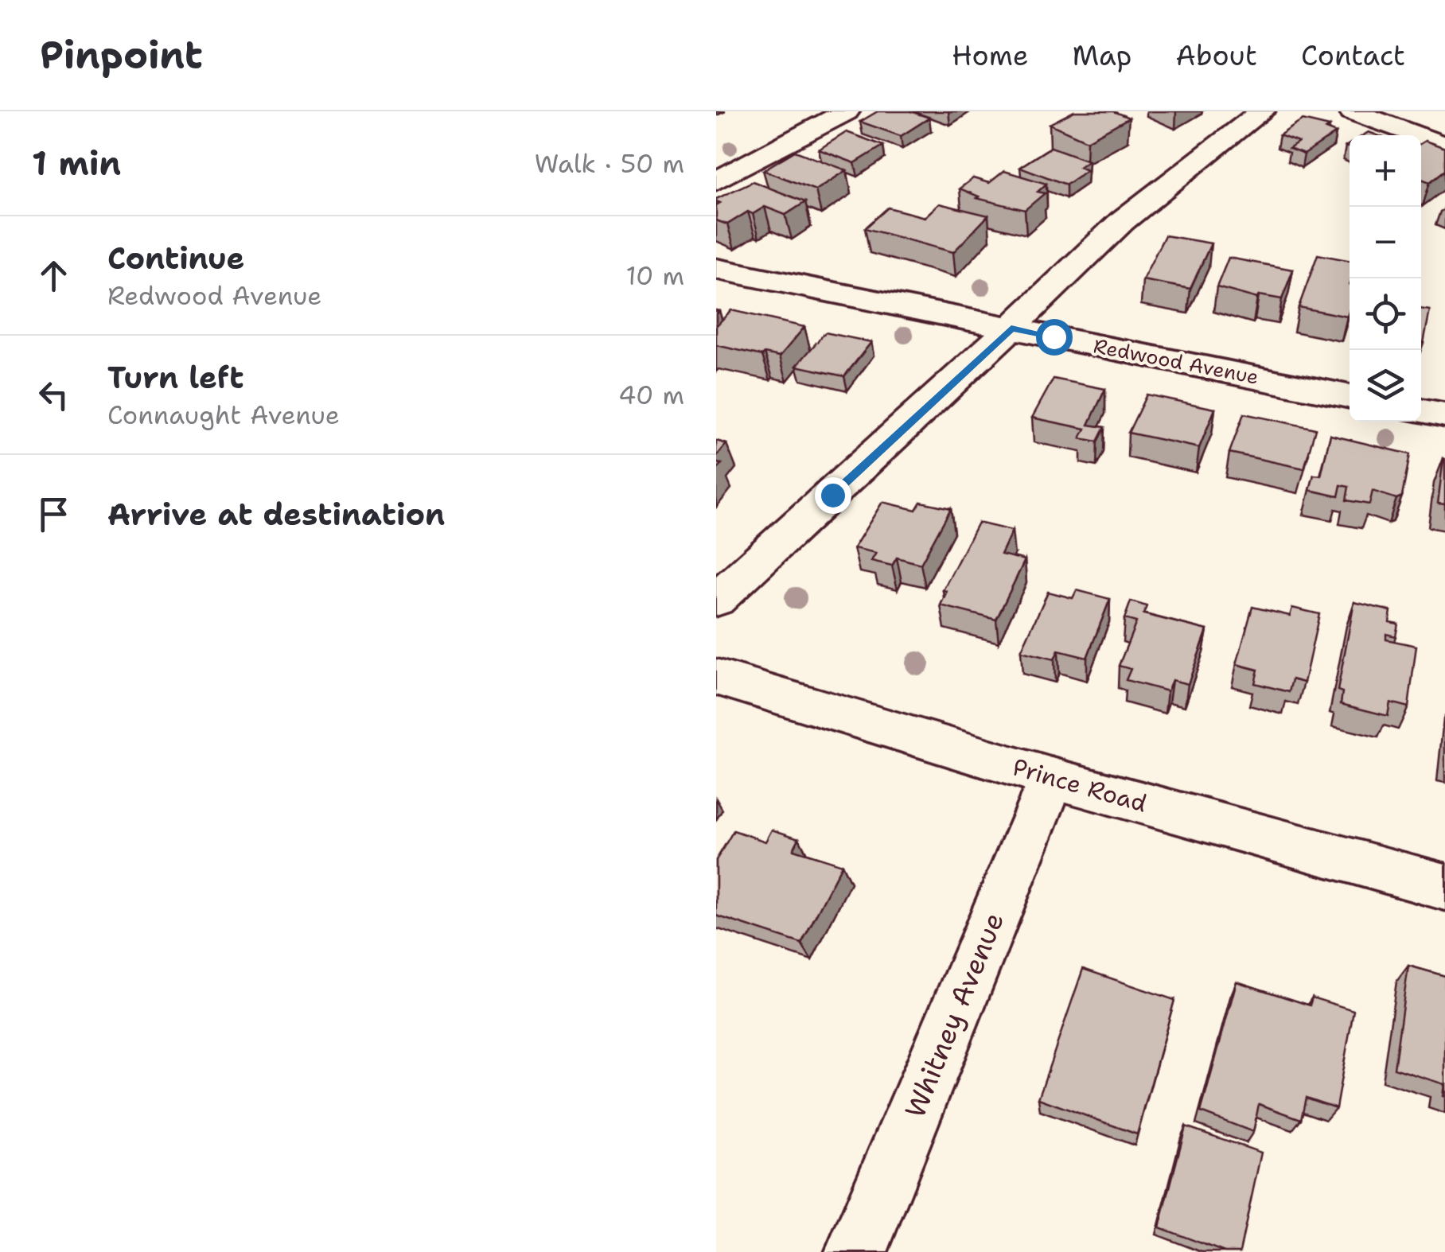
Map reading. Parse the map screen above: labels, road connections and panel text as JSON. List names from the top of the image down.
{
  "streets": {
    "street": ["Redwood Avenue", "Prince Road", "Whitney Avenue"]
  },
  "crossings": [
    ["Prince Road", "Whitney Avenue"]
  ],
  "page": {
    "header": "Pinpoint",
    "nav": [
      "Home",
      "Map",
      "About",
      "Contact"
    ],
    "heading": ["1 min", "Walk · 50 m"],
    "map_buttons": ["+", "−"],
    "list": [
      ["Continue", "Redwood Avenue", "10 m"],
      ["Turn left", "Connaught Avenue", "40 m"],
      "Arrive at destination"
    ]
  }
}
